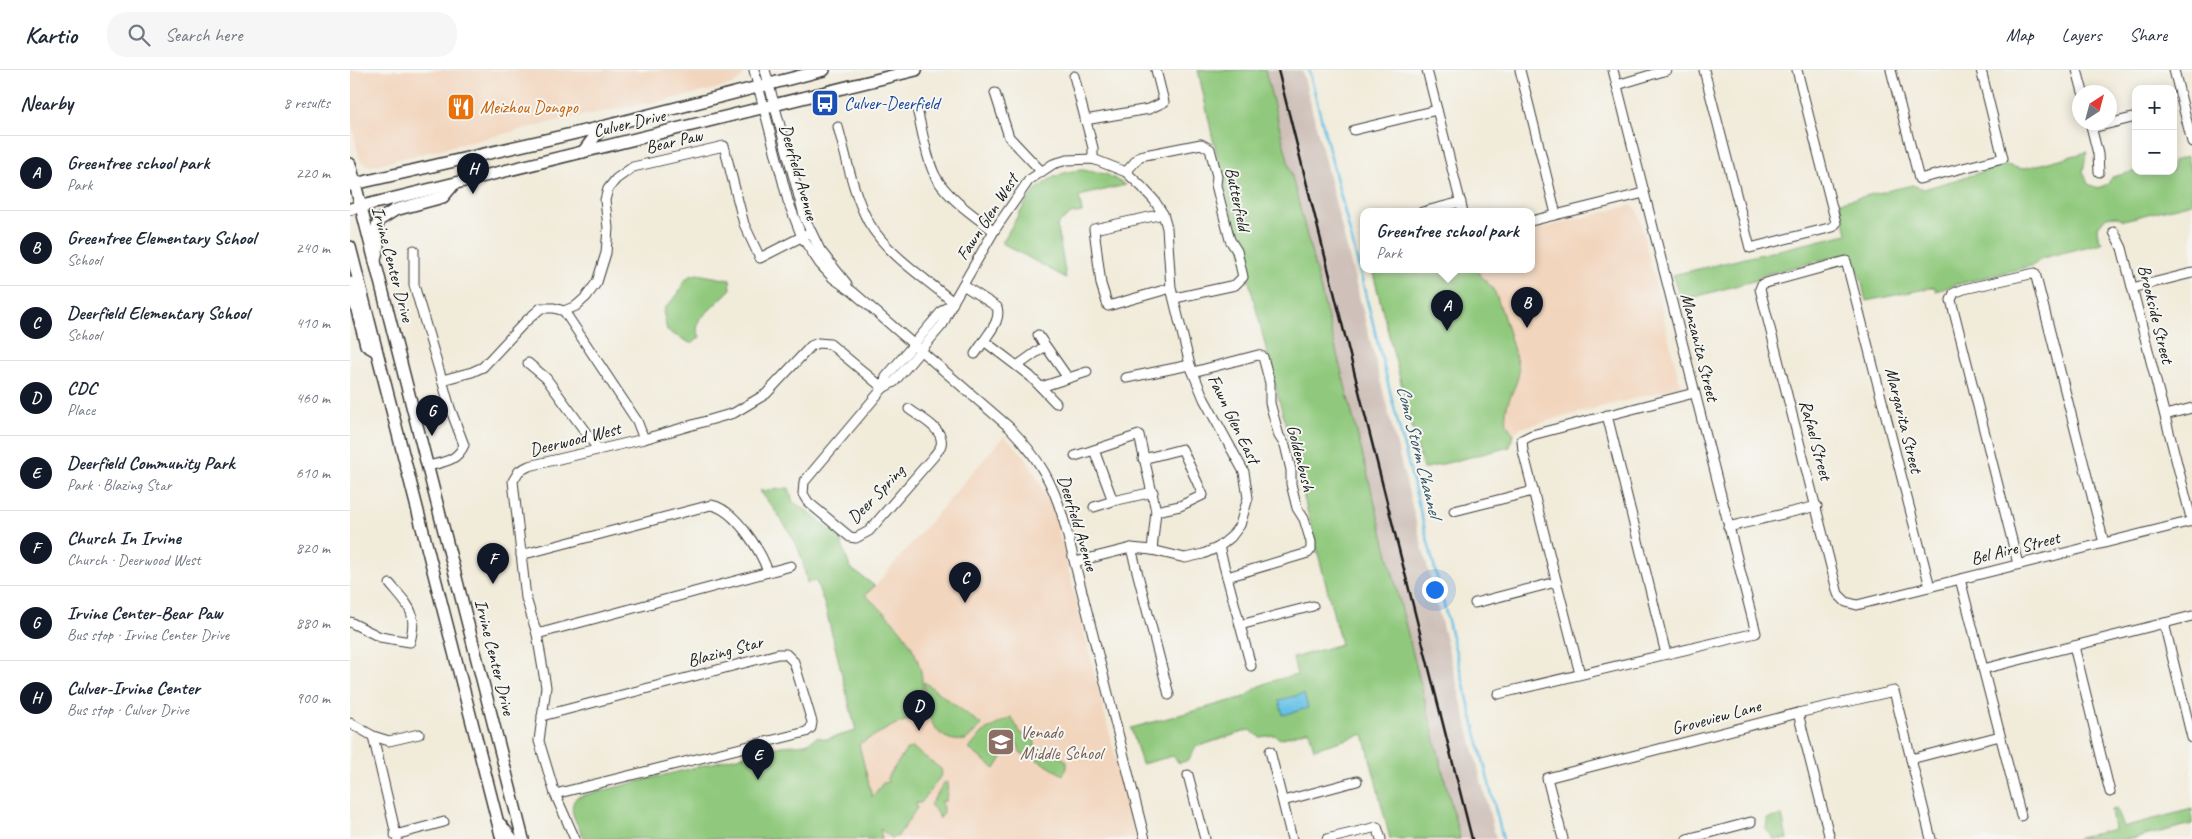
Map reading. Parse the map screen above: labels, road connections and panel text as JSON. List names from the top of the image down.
{
  "streets": {
    "main road": ["Culver Drive", "Irvine Center Drive"],
    "street": [
      "Bear Paw",
      "Deerfield Avenue",
      "Butterfield",
      "Fawn Glen West",
      "Brookside Street",
      "Manzanita Street",
      "Fawn Glen East",
      "Margarita Street",
      "Deerwood West",
      "Rafael Street",
      "Goldenbush",
      "Deer Spring",
      "Bel Aire Street",
      "Blazing Star",
      "Groveview Lane"
    ]
  },
  "crossings": [
    ["Culver Drive", "Deerfield Avenue"],
    ["Culver Drive", "Irvine Center Drive"],
    ["Bear Paw", "Deerfield Avenue"],
    ["Deerfield Avenue", "Fawn Glen West"],
    ["Deerfield Avenue", "Fawn Glen East"],
    ["Deerfield Avenue", "Deer Spring"],
    ["Butterfield", "Fawn Glen West"],
    ["Butterfield", "Fawn Glen East"],
    ["Fawn Glen West", "Fawn Glen East"],
    ["Fawn Glen West", "Deer Spring"],
    ["Brookside Street", "Bel Aire Street"],
    ["Fawn Glen East", "Goldenbush"],
    ["Margarita Street", "Rafael Street"],
    ["Margarita Street", "Bel Aire Street"],
    ["Deerwood West", "Deer Spring"],
    ["Deerwood West", "Blazing Star"],
    ["Rafael Street", "Bel Aire Street"]
  ],
  "water": ["Como Storm Channel"],
  "places": {
    "bus stop": ["Culver-Deerfield"],
    "restaurant": ["Meizhou Dongpo"],
    "school or university": ["Venado Middle School"]
  },
  "north": "top right",
  "page": {
    "header": "Kartio",
    "search": "Search here",
    "nav": ["Map", "Layers", "Share"],
    "heading": ["Nearby", "8 results"],
    "map_buttons": ["+", "−"],
    "list": [
      {
        "mark": "A",
        "name": "Greentree school park",
        "note": "Park",
        "value": "220 m"
      },
      {
        "mark": "B",
        "name": "Greentree Elementary School",
        "note": "School",
        "value": "240 m"
      },
      {
        "mark": "C",
        "name": "Deerfield Elementary School",
        "note": "School",
        "value": "410 m"
      },
      {
        "mark": "D",
        "name": "CDC",
        "note": "Place",
        "value": "460 m"
      },
      {
        "mark": "E",
        "name": "Deerfield Community Park",
        "note": "Park · Blazing Star",
        "value": "610 m"
      },
      {
        "mark": "F",
        "name": "Church In Irvine",
        "note": "Church · Deerwood West",
        "value": "820 m"
      },
      {
        "mark": "G",
        "name": "Irvine Center-Bear Paw",
        "note": "Bus stop · Irvine Center Drive",
        "value": "880 m"
      },
      {
        "mark": "H",
        "name": "Culver-Irvine Center",
        "note": "Bus stop · Culver Drive",
        "value": "900 m"
      }
    ],
    "pins": [
      "H",
      "B",
      "A",
      "G",
      "F",
      "C",
      "D",
      "E"
    ],
    "popup": ["Greentree school park", "Park"]
  }
}
